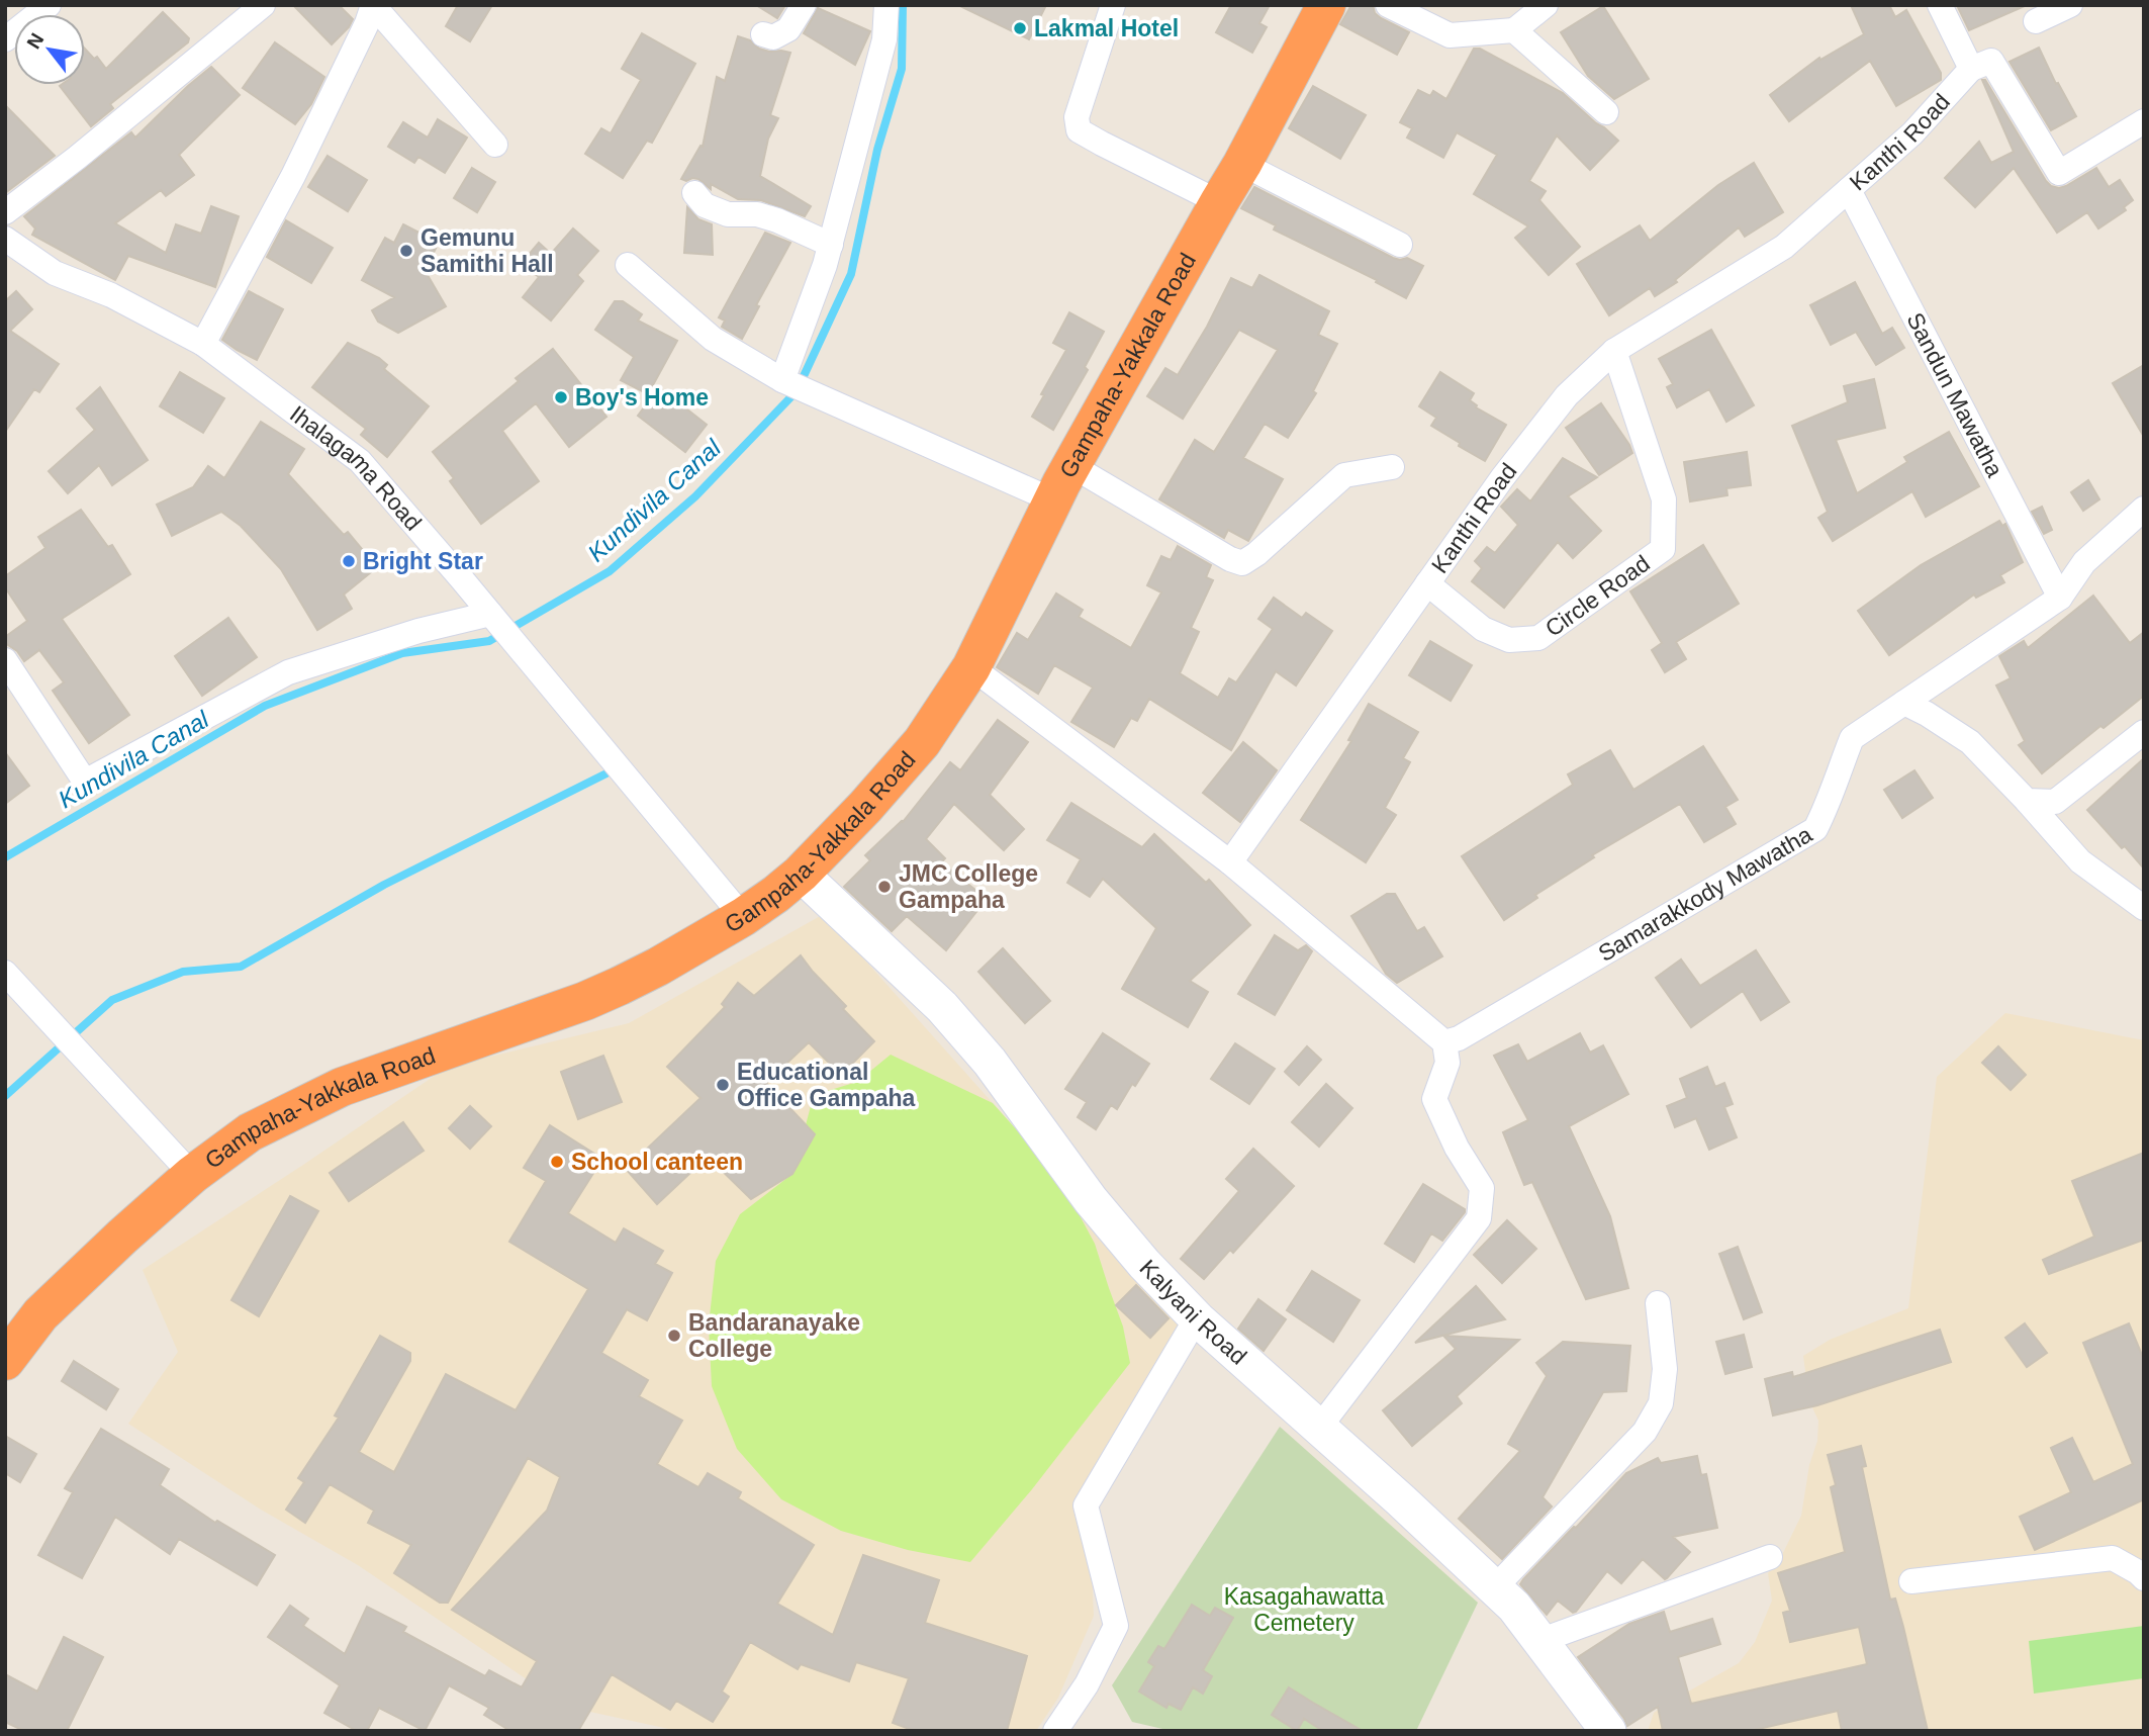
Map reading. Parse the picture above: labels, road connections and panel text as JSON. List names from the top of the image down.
{
  "streets": {
    "highway": ["Gampaha-Yakkala Road"],
    "street": [
      "Kanthi Road",
      "Sandun Mawatha",
      "Ihalagama Road",
      "Circle Road",
      "Samarakkody Mawatha",
      "Kalyani Road"
    ]
  },
  "crossings": [
    ["Kanthi Road", "Sandun Mawatha"],
    ["Kanthi Road", "Circle Road"],
    ["Gampaha-Yakkala Road", "Ihalagama Road"],
    ["Gampaha-Yakkala Road", "Kalyani Road"],
    ["Sandun Mawatha", "Samarakkody Mawatha"]
  ],
  "water": ["Kundivila Canal"],
  "parks": ["Kasagahawatta Cemetery"],
  "places": [
    "Lakmal Hotel",
    "Gemunu Samithi Hall",
    "Boy's Home",
    "Bright Star",
    "JMC College Gampaha",
    "Educational Office Gampaha",
    "School canteen",
    "Bandaranayake College"
  ],
  "north": "top left"
}
